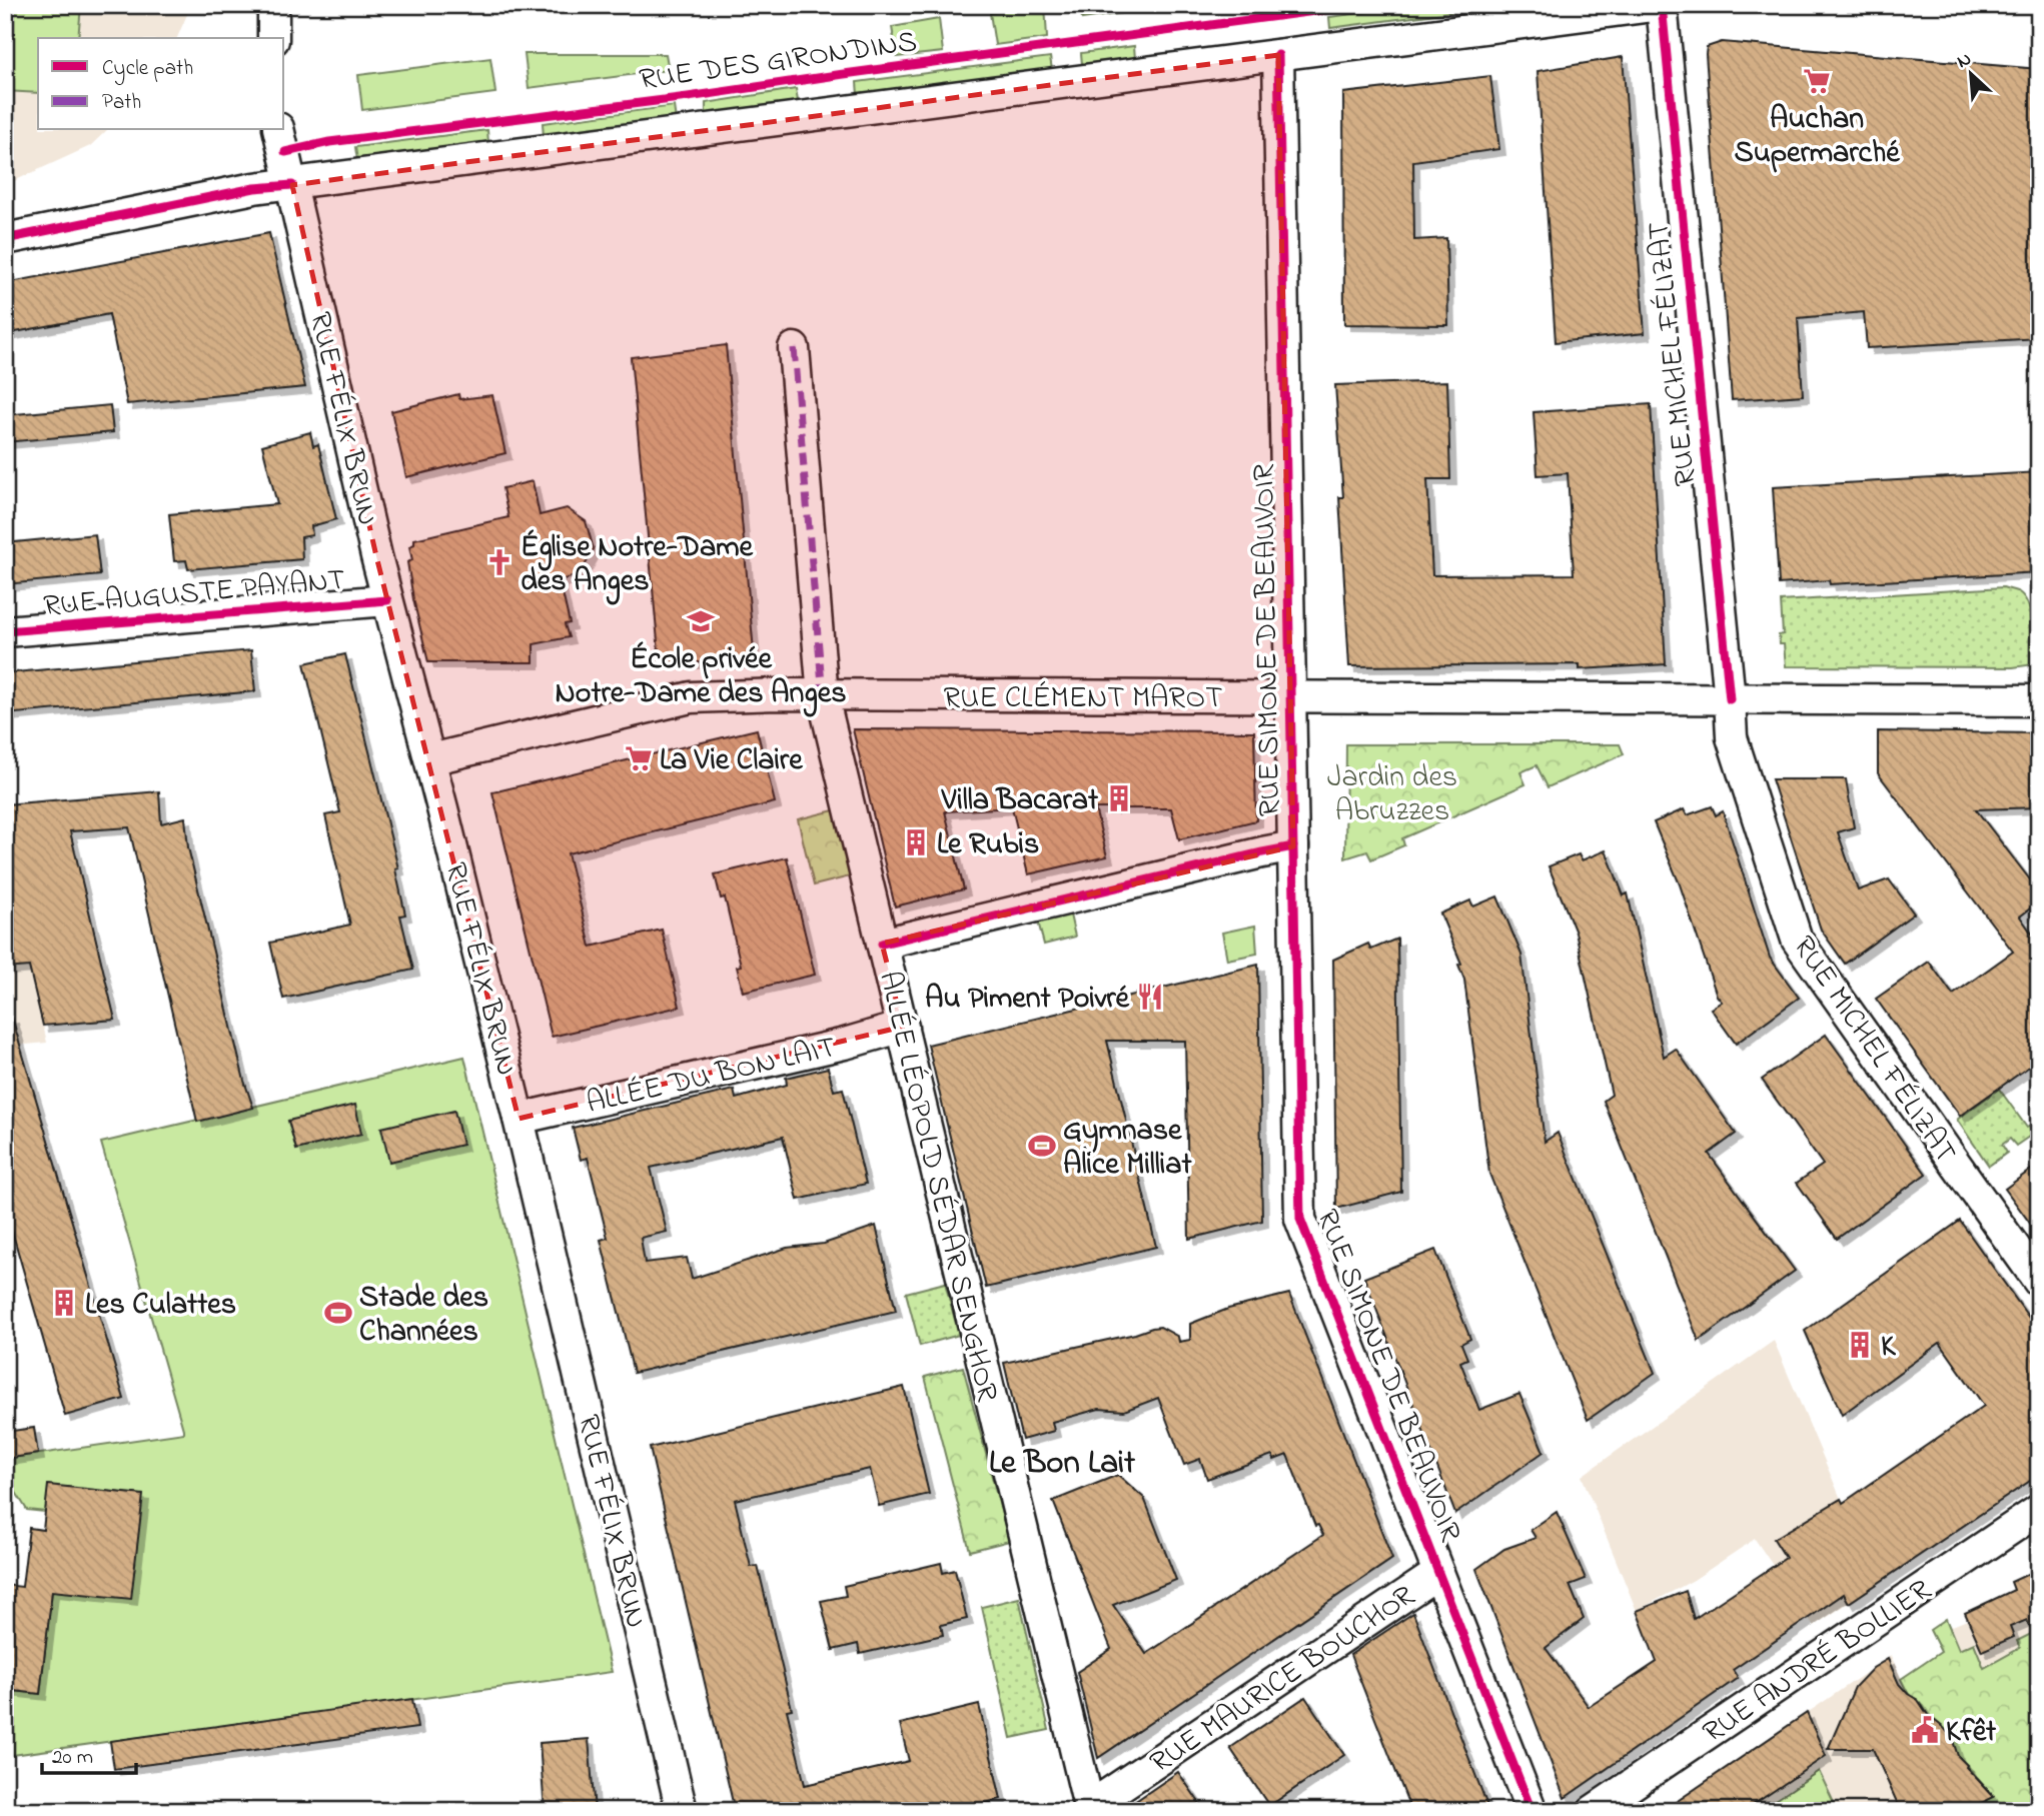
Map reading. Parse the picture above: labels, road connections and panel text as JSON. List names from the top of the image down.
{
  "streets": {
    "street": [
      "RUE DES GIRONDINS",
      "RUE MICHEL FÉLIZAT",
      "RUE FÉLIX BRUN",
      "RUE AUGUSTE PAYANT",
      "RUE SIMONE DE BEAUVOIR",
      "RUE CLÉMENT MAROT",
      "ALLÉE DU BON LAIT",
      "ALLÉE LÉOPOLD SÉDAR SENGHOR",
      "RUE ANDRÉ BOLLIER",
      "RUE MAURICE BOUCHOR"
    ]
  },
  "crossings": [
    ["RUE DES GIRONDINS", "RUE MICHEL FÉLIZAT"],
    ["RUE DES GIRONDINS", "RUE FÉLIX BRUN"],
    ["RUE DES GIRONDINS", "RUE SIMONE DE BEAUVOIR"],
    ["RUE MICHEL FÉLIZAT", "RUE CLÉMENT MAROT"],
    ["RUE FÉLIX BRUN", "RUE AUGUSTE PAYANT"],
    ["RUE FÉLIX BRUN", "RUE CLÉMENT MAROT"],
    ["RUE FÉLIX BRUN", "ALLÉE DU BON LAIT"],
    ["RUE SIMONE DE BEAUVOIR", "RUE CLÉMENT MAROT"],
    ["RUE SIMONE DE BEAUVOIR", "RUE MAURICE BOUCHOR"],
    ["RUE CLÉMENT MAROT", "ALLÉE LÉOPOLD SÉDAR SENGHOR"],
    ["ALLÉE DU BON LAIT", "ALLÉE LÉOPOLD SÉDAR SENGHOR"],
    ["ALLÉE LÉOPOLD SÉDAR SENGHOR", "RUE MAURICE BOUCHOR"]
  ],
  "districts": ["Le Bon Lait"],
  "parks": ["Jardin des Abruzzes"],
  "places": {
    "supermarket": ["Auchan Supermarché", "La Vie Claire"],
    "church": ["Église Notre-Dame des Anges"],
    "school or university": ["École privée Notre-Dame des Anges"],
    "building": [
      "Villa Bacarat",
      "Le Rubis",
      "Les Culattes",
      "K"
    ],
    "restaurant": ["Au Piment Poivré"],
    "sports": ["Gymnase Alice Milliat", "Stade des Channées"],
    "public building": ["Kfêt"]
  },
  "legend": ["Cycle path", "Path"],
  "scale_bar": "20 m",
  "north": "top left"
}
